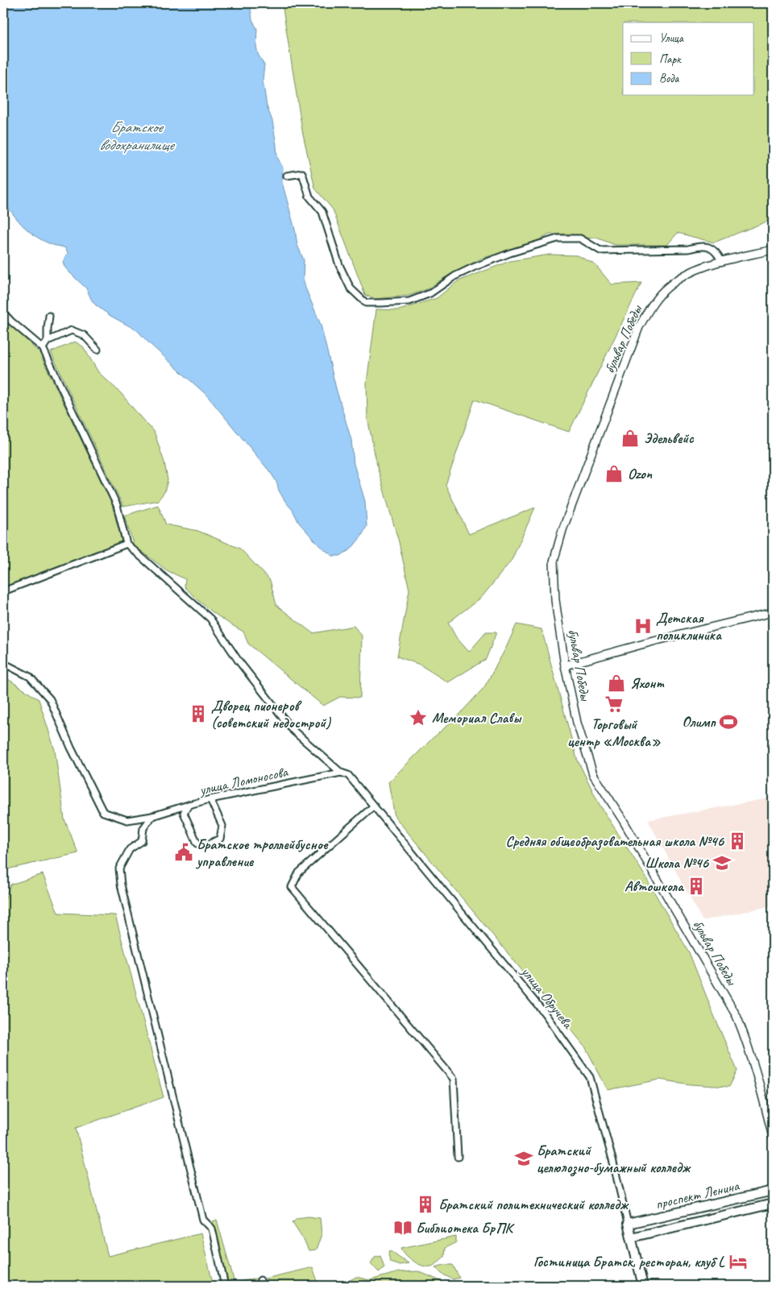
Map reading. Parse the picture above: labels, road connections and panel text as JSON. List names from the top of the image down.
{
  "streets": {
    "main road": ["улица Обручева", "проспект Ленина"],
    "street": ["бульвар Победы", "улица Ломоносова"]
  },
  "crossings": [
    ["улица Ломоносова", "улица Обручева"],
    ["улица Обручева", "проспект Ленина"]
  ],
  "water": ["Братское водохранилище"],
  "places": {
    "shop": ["Эдельвейс", "Ozon", "Яхонт"],
    "hospital": ["Детская поликлиника"],
    "supermarket": ["Торговый центр «Москва»"],
    "building": [
      "Дворец пионеров (советский недострой)",
      "Средняя общеобразовательная школа №46",
      "Автошкола",
      "Братский политехнический колледж"
    ],
    "place": ["Мемориал Славы"],
    "sports": ["Олимп"],
    "public building": ["Братское троллейбусное управление"],
    "school or university": ["Школа №46", "Братский целюлозно-бумажный колледж"],
    "library": ["Библиотека БрПК"],
    "hotel": ["Гостиница Братск, ресторан, клуб L"]
  },
  "legend": ["Улица", "Парк", "Вода"]
}
